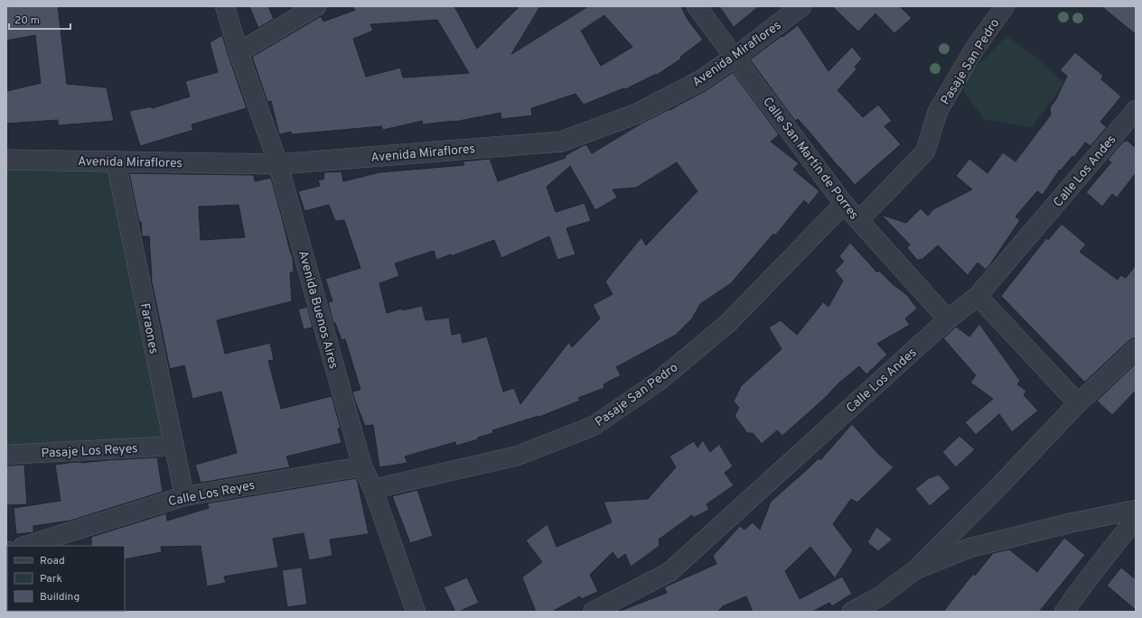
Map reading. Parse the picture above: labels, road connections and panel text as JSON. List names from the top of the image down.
{
  "streets": {
    "street": [
      "Avenida Miraflores",
      "Pasaje San Pedro",
      "Calle San Martín de Porres",
      "Calle Los Andes",
      "Avenida Buenos Aires",
      "Faraones",
      "Pasaje Los Reyes",
      "Calle Los Reyes"
    ]
  },
  "crossings": [
    ["Avenida Miraflores", "Calle San Martín de Porres"],
    ["Avenida Miraflores", "Avenida Buenos Aires"],
    ["Avenida Miraflores", "Faraones"],
    ["Pasaje San Pedro", "Calle San Martín de Porres"],
    ["Pasaje San Pedro", "Avenida Buenos Aires"],
    ["Calle San Martín de Porres", "Calle Los Andes"],
    ["Avenida Buenos Aires", "Calle Los Reyes"],
    ["Faraones", "Pasaje Los Reyes"],
    ["Faraones", "Calle Los Reyes"]
  ],
  "legend": ["Road", "Park", "Building"],
  "scale_bar": "20 m"
}
